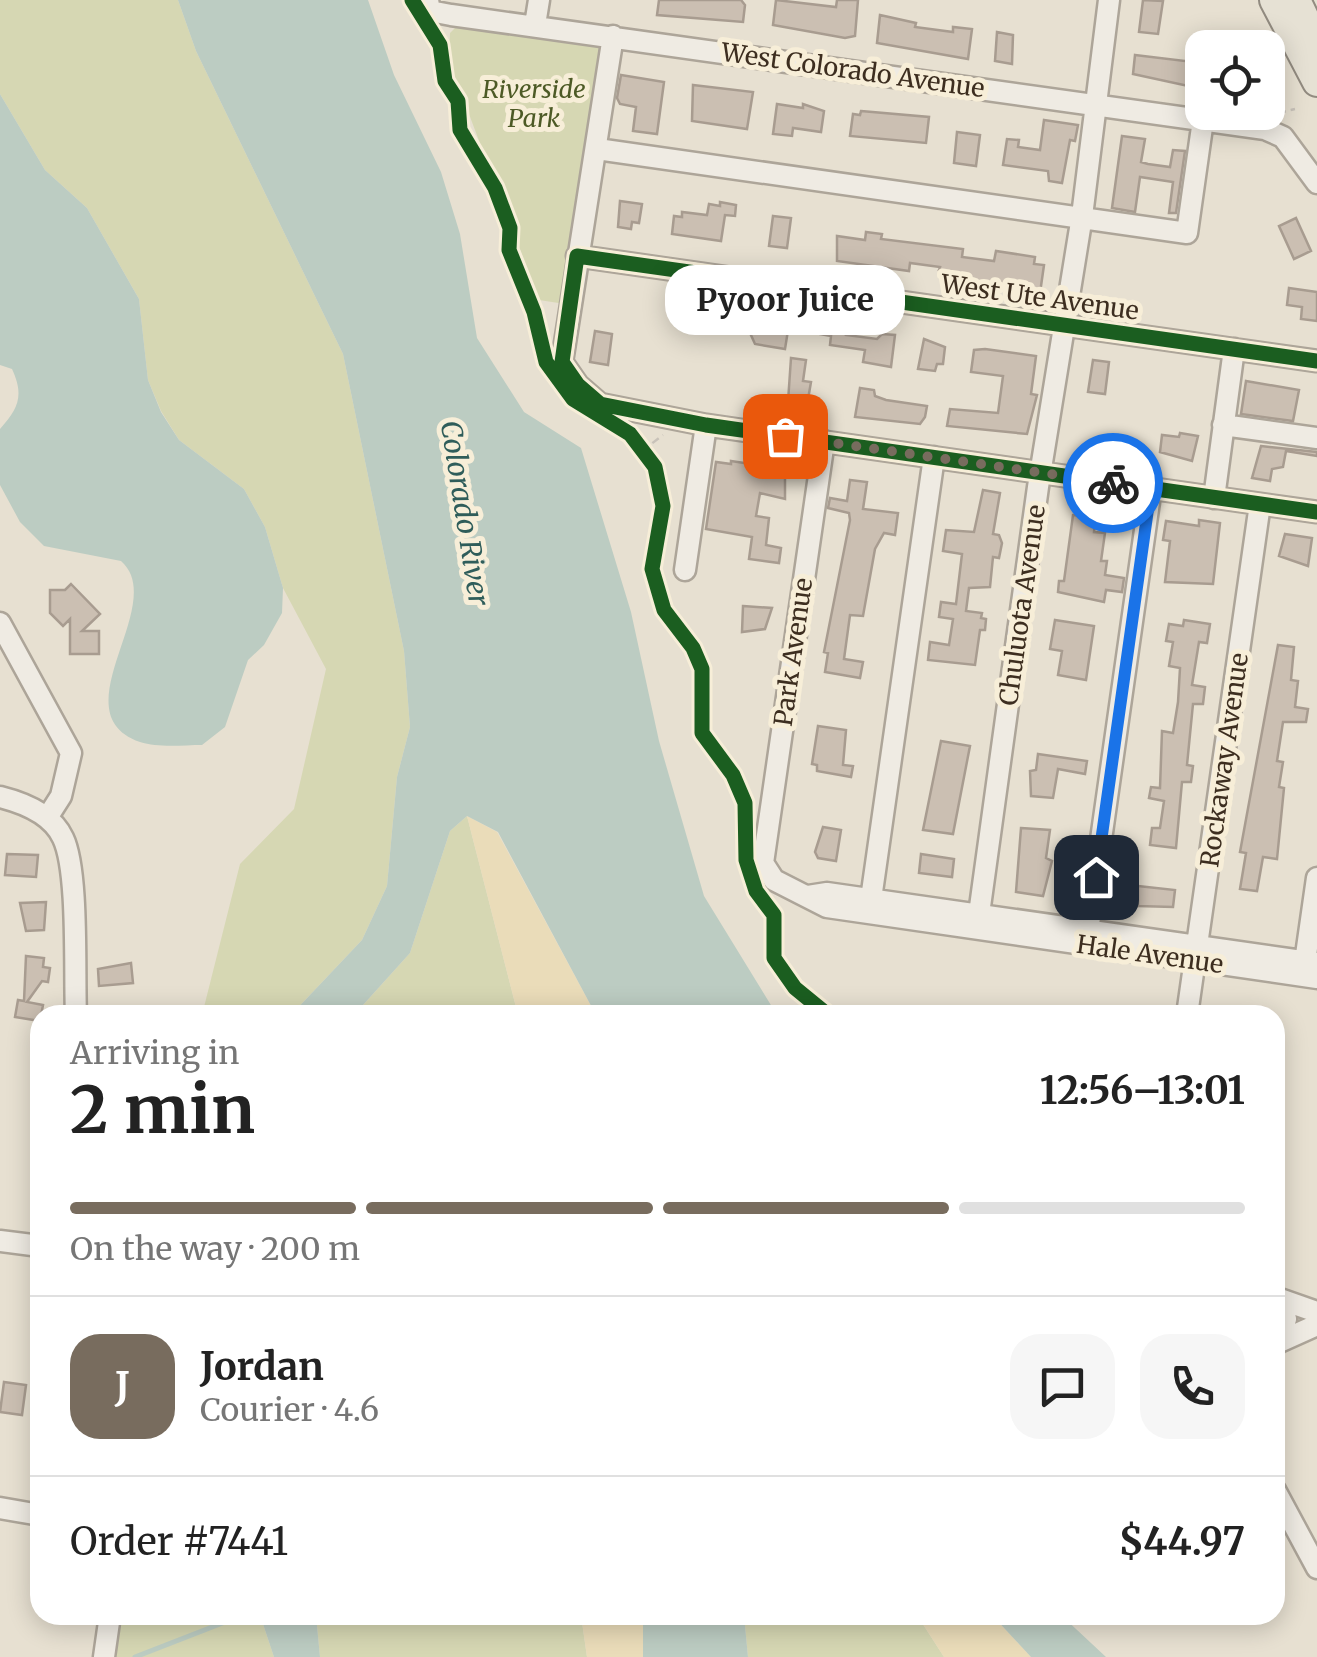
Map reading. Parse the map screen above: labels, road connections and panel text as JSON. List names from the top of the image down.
{
  "streets": {
    "street": [
      "West Colorado Avenue",
      "West Ute Avenue",
      "Chuluota Avenue",
      "Park Avenue",
      "Rockaway Avenue",
      "Hale Avenue"
    ]
  },
  "crossings": [
    ["West Colorado Avenue", "Chuluota Avenue"],
    ["West Ute Avenue", "Chuluota Avenue"],
    ["Chuluota Avenue", "Hale Avenue"],
    ["Park Avenue", "Hale Avenue"],
    ["Rockaway Avenue", "Hale Avenue"]
  ],
  "water": ["Colorado River"],
  "parks": ["Riverside Park"],
  "places": ["Pyoor Juice"],
  "page": {
    "bubble": "Pyoor Juice",
    "heading": ["2 min", "Arriving in", "12:56–13:01"],
    "panel": [
      "Jordan",
      "Courier · 4.6",
      "Order #7441",
      "$44.97"
    ],
    "bar": "On the way · 200 m",
    "round": "J"
  }
}
